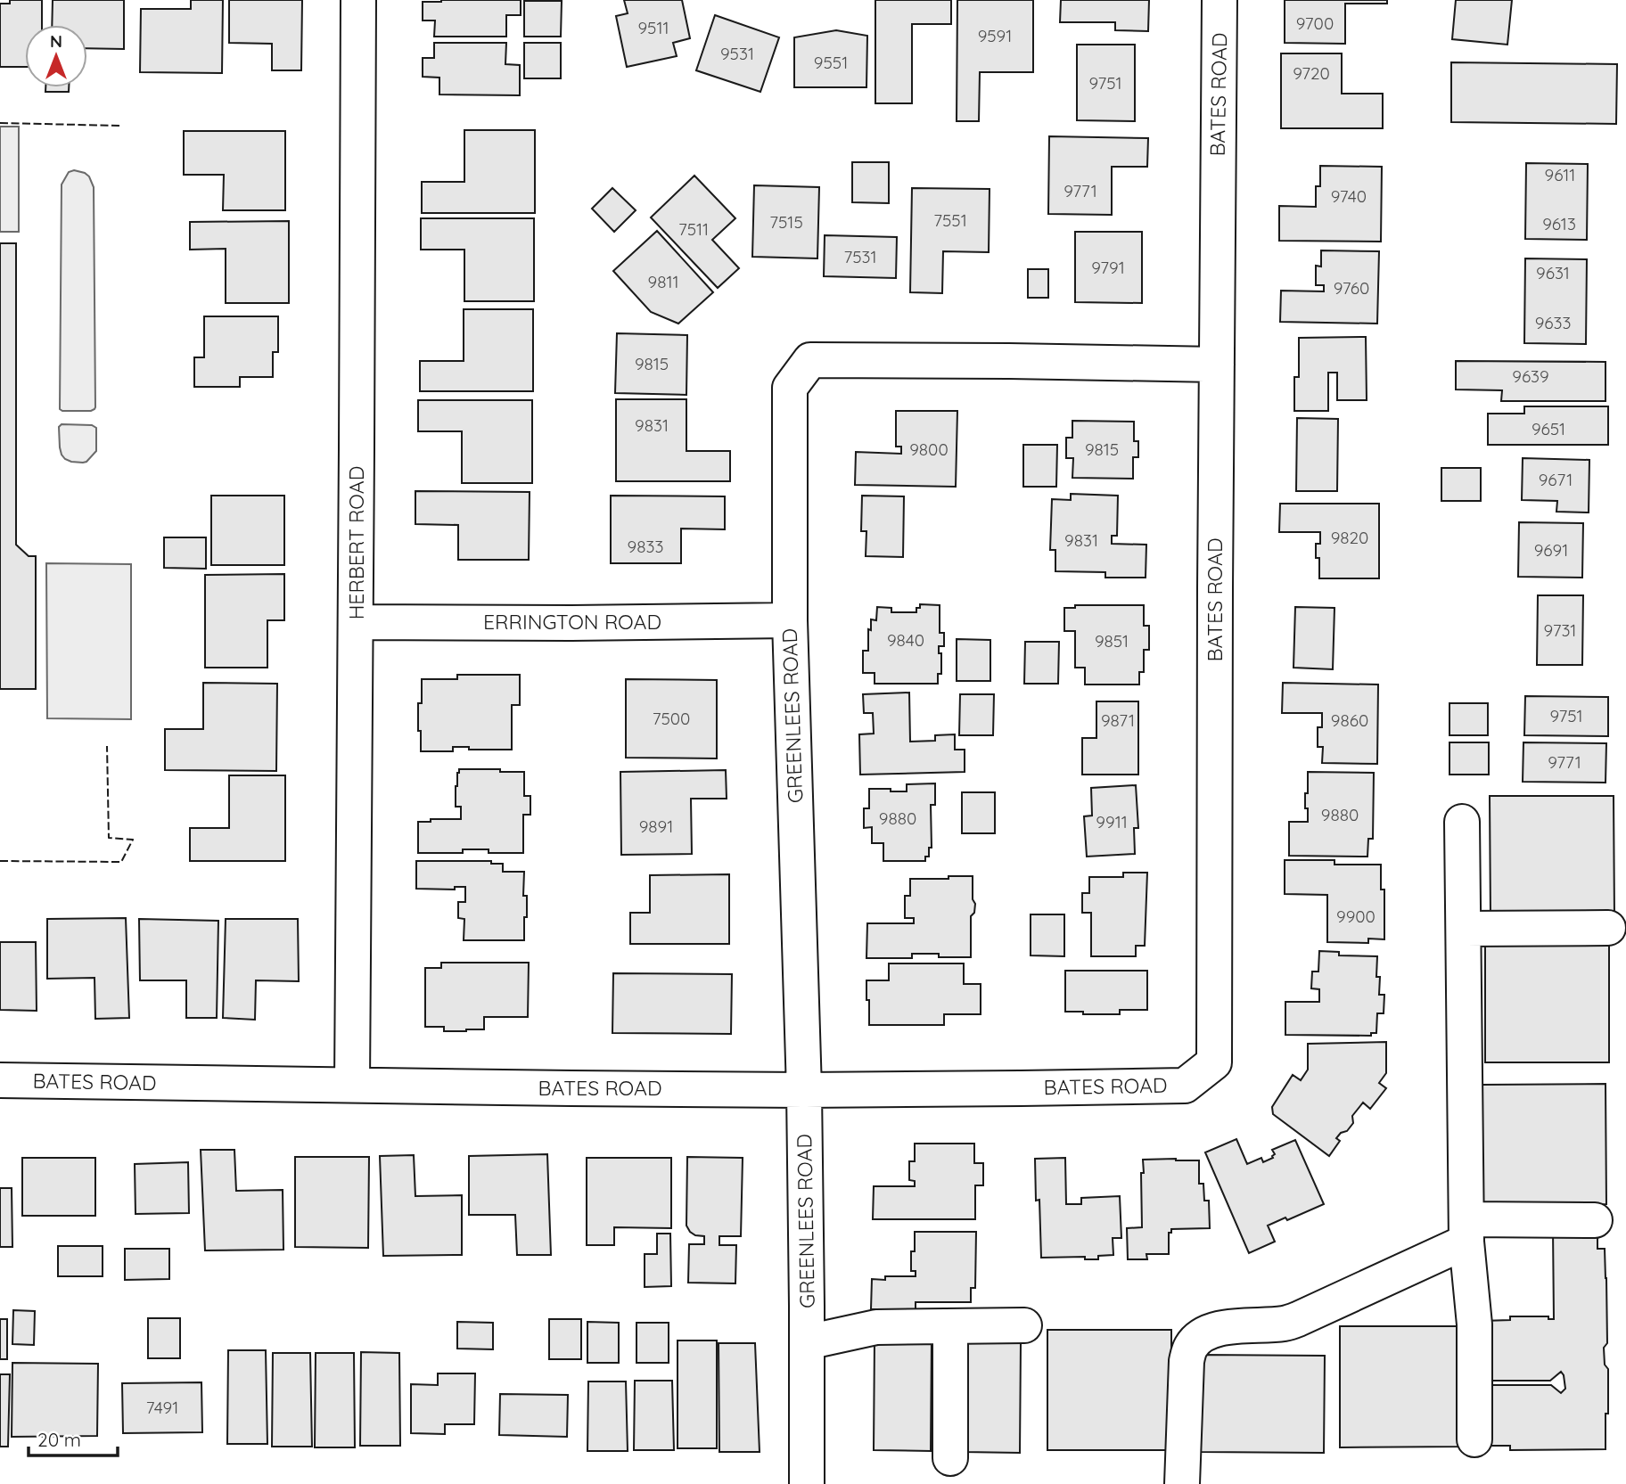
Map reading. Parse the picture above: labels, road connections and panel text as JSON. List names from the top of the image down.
{
  "streets": {
    "street": [
      "BATES ROAD",
      "HERBERT ROAD",
      "ERRINGTON ROAD",
      "GREENLEES ROAD"
    ]
  },
  "crossings": [
    ["BATES ROAD", "HERBERT ROAD"],
    ["BATES ROAD", "GREENLEES ROAD"],
    ["HERBERT ROAD", "ERRINGTON ROAD"],
    ["ERRINGTON ROAD", "GREENLEES ROAD"]
  ],
  "house_numbers": [
    "9700",
    "9511",
    "9591",
    "9531",
    "9551",
    "9720",
    "9751",
    "9611",
    "9771",
    "9740",
    "7551",
    "7515",
    "9613",
    "7511",
    "7531",
    "9791",
    "9631",
    "9811",
    "9760",
    "9633",
    "9815",
    "9639",
    "9831",
    "9651",
    "9800",
    "9815",
    "9671",
    "9820",
    "9831",
    "9833",
    "9691",
    "9731",
    "9840",
    "9851",
    "9751",
    "7500",
    "9871",
    "9860",
    "9771",
    "9880",
    "9880",
    "9911",
    "9891",
    "9900",
    "7491"
  ],
  "scale_bar": "20 m",
  "north": "top"
}
